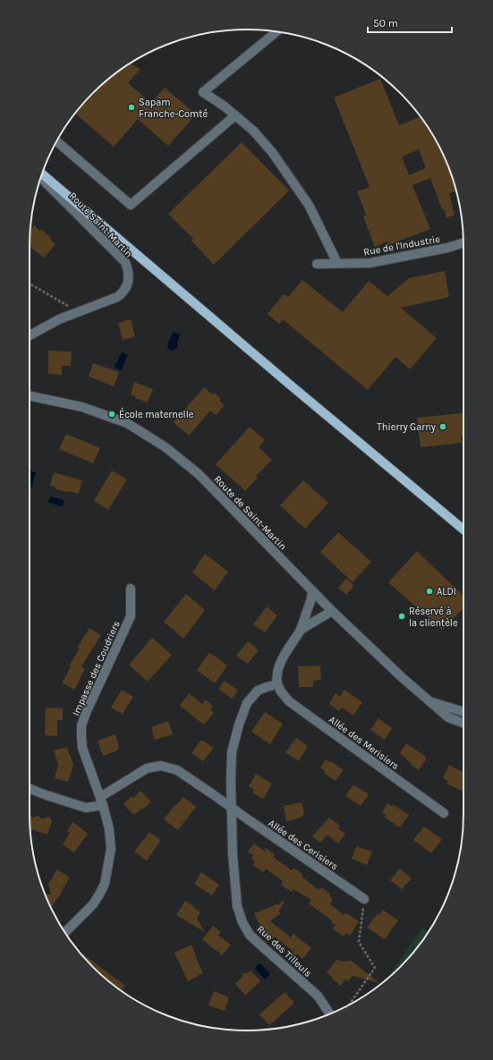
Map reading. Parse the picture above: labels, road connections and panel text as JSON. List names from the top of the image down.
{
  "streets": {
    "street": [
      "Route Saint-Martin",
      "Rue de l'Industrie",
      "Route de Saint-Martin",
      "Impasse des Coudriers",
      "Allée des Merisiers",
      "Allée des Cerisiers",
      "Rue des Tilleuls"
    ]
  },
  "crossings": [
    ["Impasse des Coudriers", "Allée des Cerisiers"],
    ["Allée des Merisiers", "Rue des Tilleuls"],
    ["Allée des Cerisiers", "Rue des Tilleuls"]
  ],
  "places": [
    "Sapam Franche-Comté",
    "École maternelle",
    "Thierry Garny",
    "ALDI",
    "Réservé à la clientèle"
  ],
  "scale_bar": "50 m"
}
